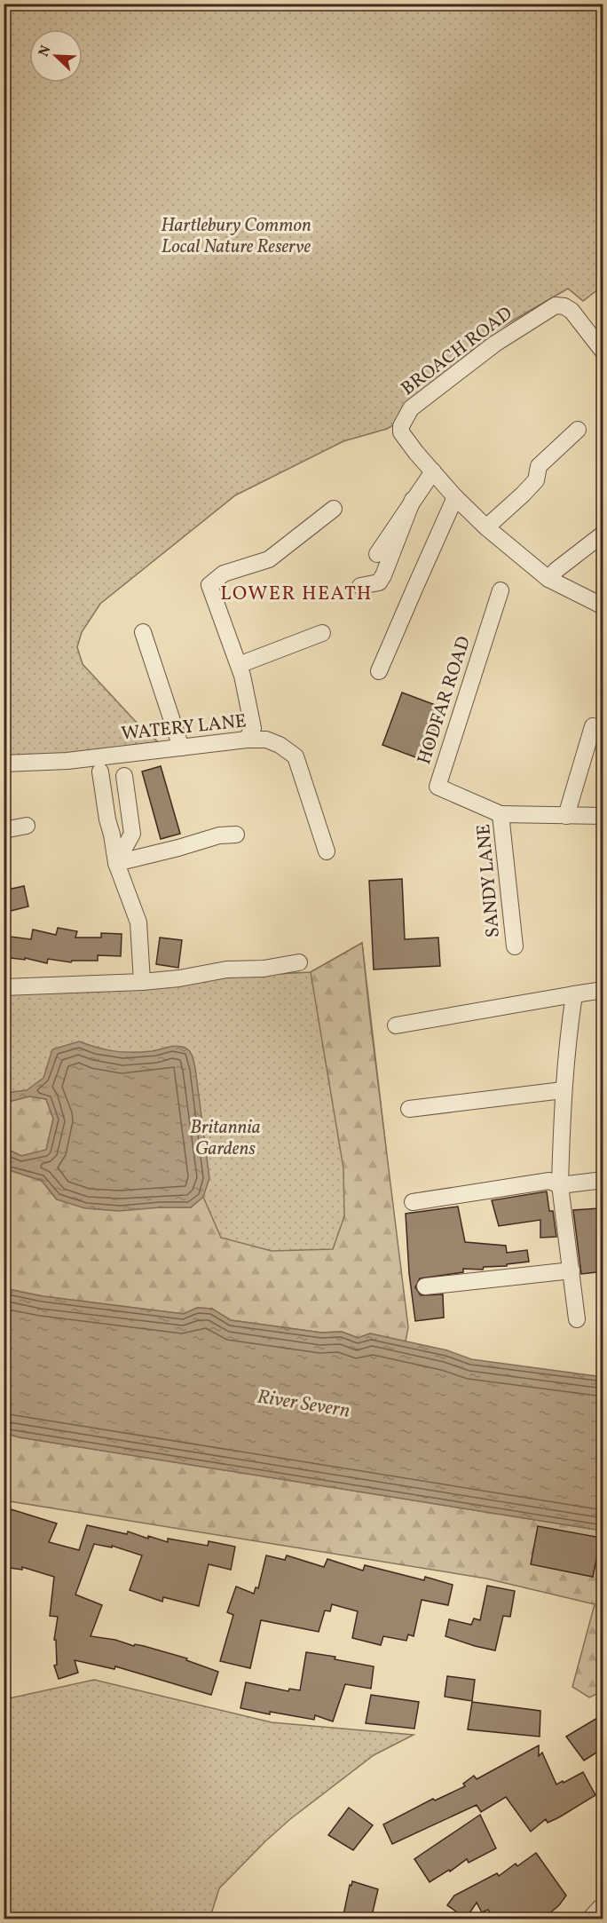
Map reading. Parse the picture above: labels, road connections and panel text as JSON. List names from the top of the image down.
{
  "streets": {
    "street": [
      "BROACH ROAD",
      "HODFAR ROAD",
      "WATERY LANE",
      "SANDY LANE"
    ]
  },
  "crossings": [
    ["HODFAR ROAD", "SANDY LANE"]
  ],
  "districts": ["LOWER HEATH"],
  "water": ["River Severn"],
  "parks": ["Hartlebury Common Local Nature Reserve", "Britannia Gardens"],
  "north": "top left"
}
